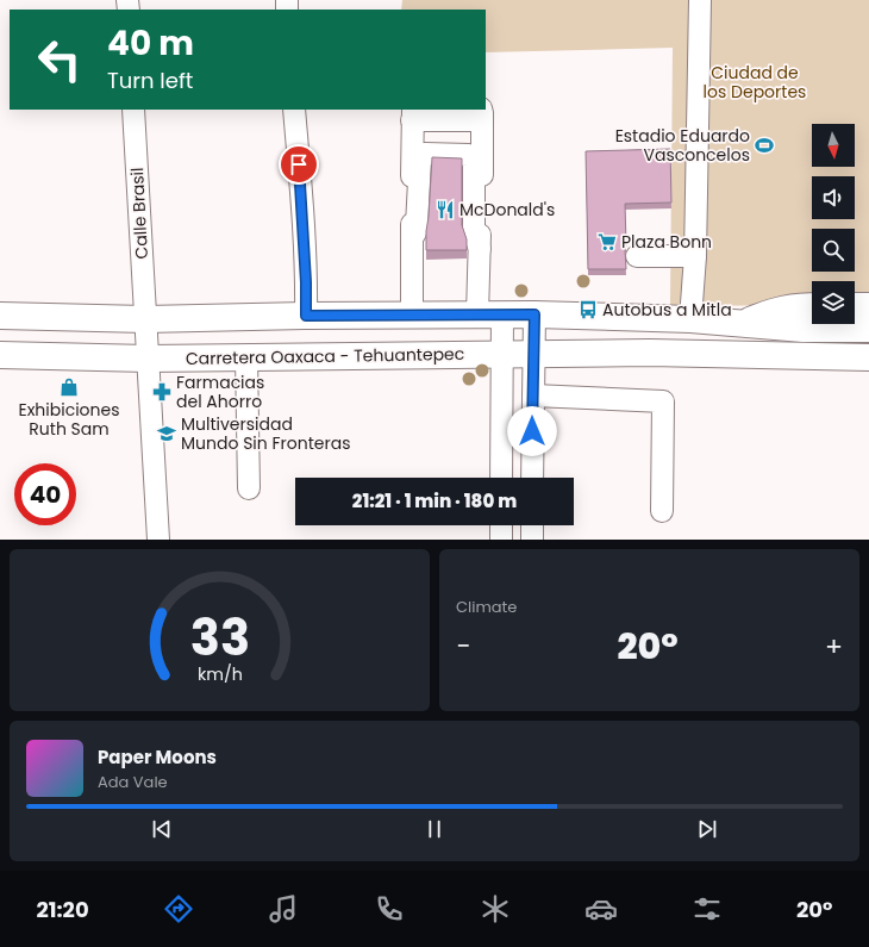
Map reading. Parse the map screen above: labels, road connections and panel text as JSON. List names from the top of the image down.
{
  "streets": {
    "main road": ["Carretera Oaxaca - Tehuantepec"],
    "street": ["Calle Brasil"]
  },
  "crossings": [
    ["Calle Brasil", "Carretera Oaxaca - Tehuantepec"]
  ],
  "parks": ["Ciudad de los Deportes"],
  "places": {
    "sports": ["Estadio Eduardo Vasconcelos"],
    "restaurant": ["McDonald's"],
    "supermarket": ["Plaza Bonn"],
    "bus stop": ["Autobus a Mitla"],
    "shop": ["Exhibiciones Ruth Sam"],
    "pharmacy": ["Farmacias del Ahorro"],
    "school or university": ["Multiversidad Mundo Sin Fronteras"]
  },
  "north": "bottom",
  "page": {
    "turn": ["40 m", "Turn left"],
    "limit": "40",
    "trip": "21:21 · 1 min · 180 m",
    "tile": "Climate",
    "heat": ["−", "20°", "+"],
    "song": ["Paper Moons", "Ada Vale"],
    "tabs": ["21:20", "20°"],
    "gauge": ["33", "km/h"]
  }
}
